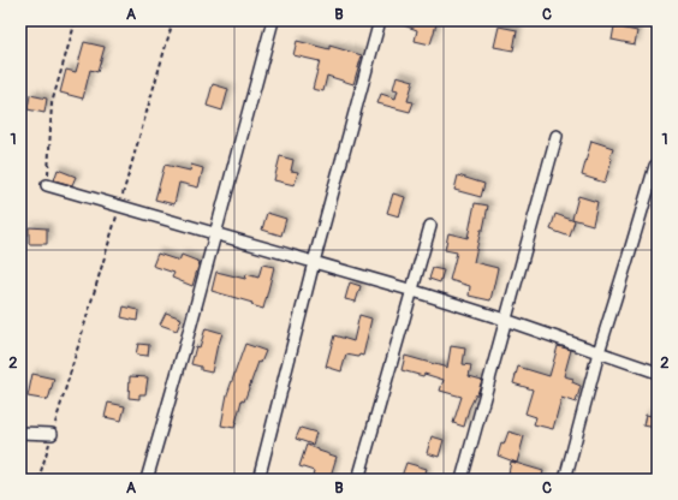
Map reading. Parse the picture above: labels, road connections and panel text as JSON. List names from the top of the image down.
{
  "grid": {
    "columns": ["A", "B", "C"],
    "rows": ["1", "2"]
  }
}
